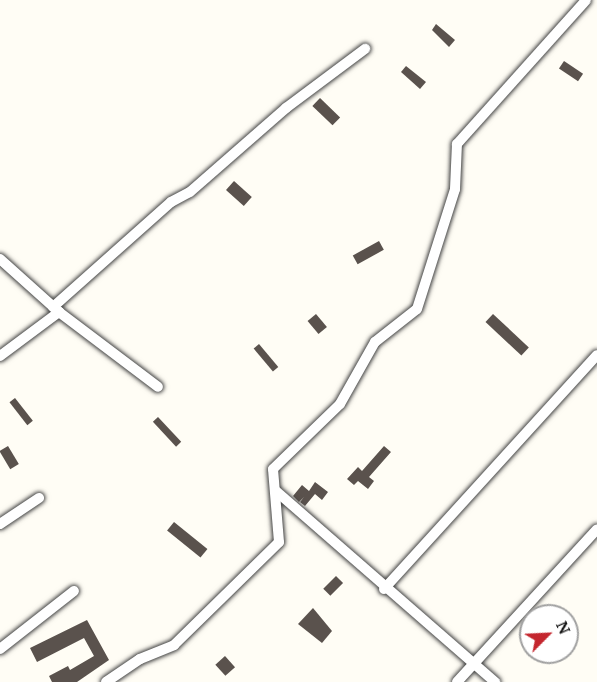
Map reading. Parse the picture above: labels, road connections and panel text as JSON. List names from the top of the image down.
{
  "north": "top right"
}
